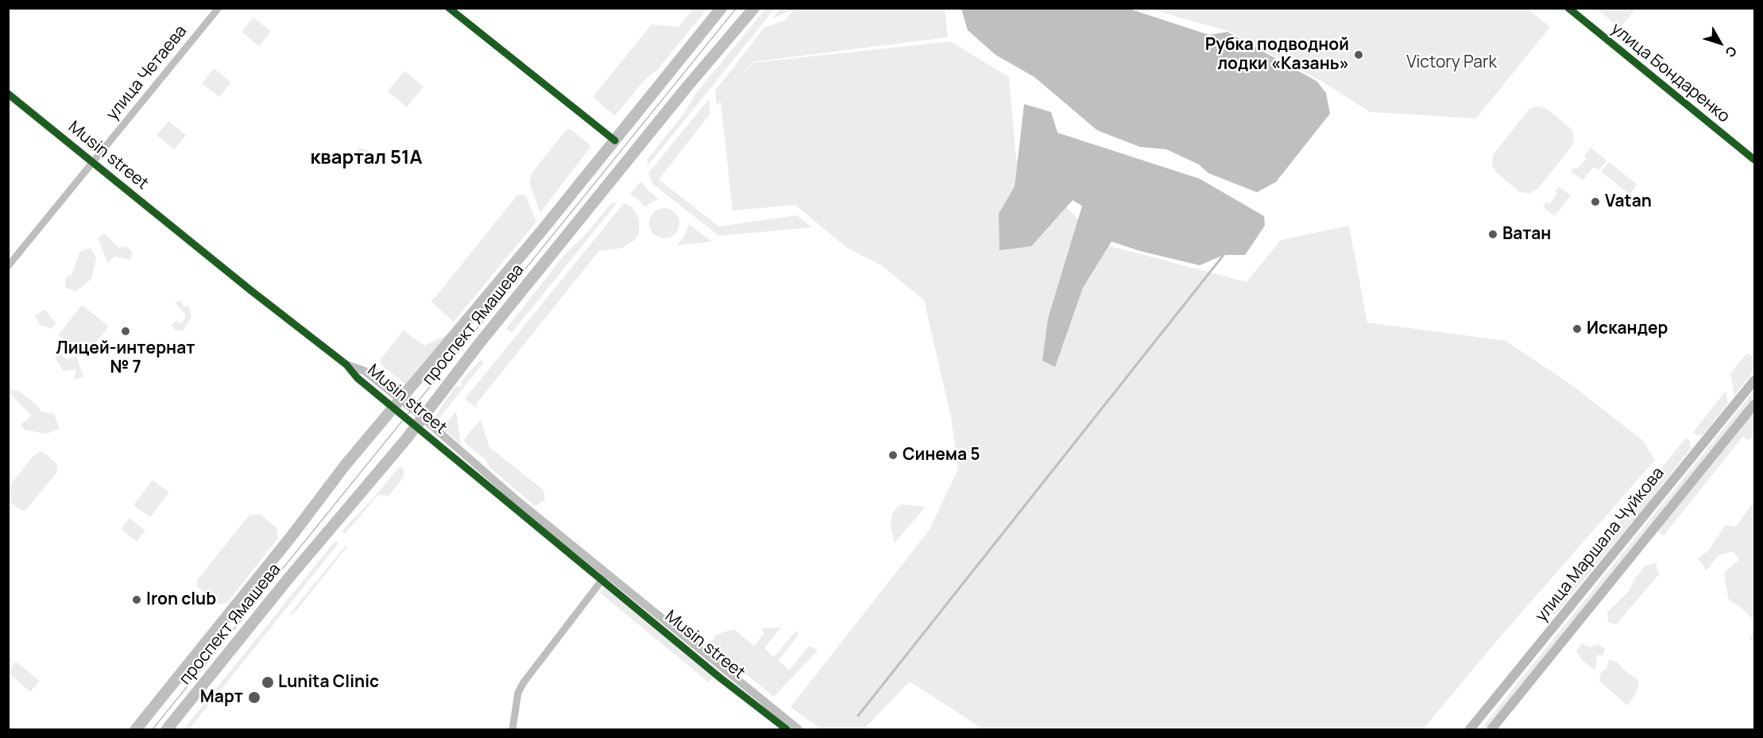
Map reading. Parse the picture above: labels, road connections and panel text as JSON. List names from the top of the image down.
{
  "streets": {
    "main road": ["проспект Ямашева", "улица Маршала Чуйкова"],
    "street": ["улица Четаева", "улица Бондаренко", "Musin street"]
  },
  "crossings": [
    ["улица Четаева", "Musin street"],
    ["Musin street", "проспект Ямашева"]
  ],
  "districts": ["квартал 51А"],
  "parks": ["Victory Park"],
  "places": [
    "Рубка подводной лодки «Казань»",
    "Vatan",
    "Ватан",
    "Искандер",
    "Лицей-интернат № 7",
    "Синема 5",
    "Iron club",
    "Lunita Clinic",
    "Март"
  ],
  "north": "bottom right"
}
